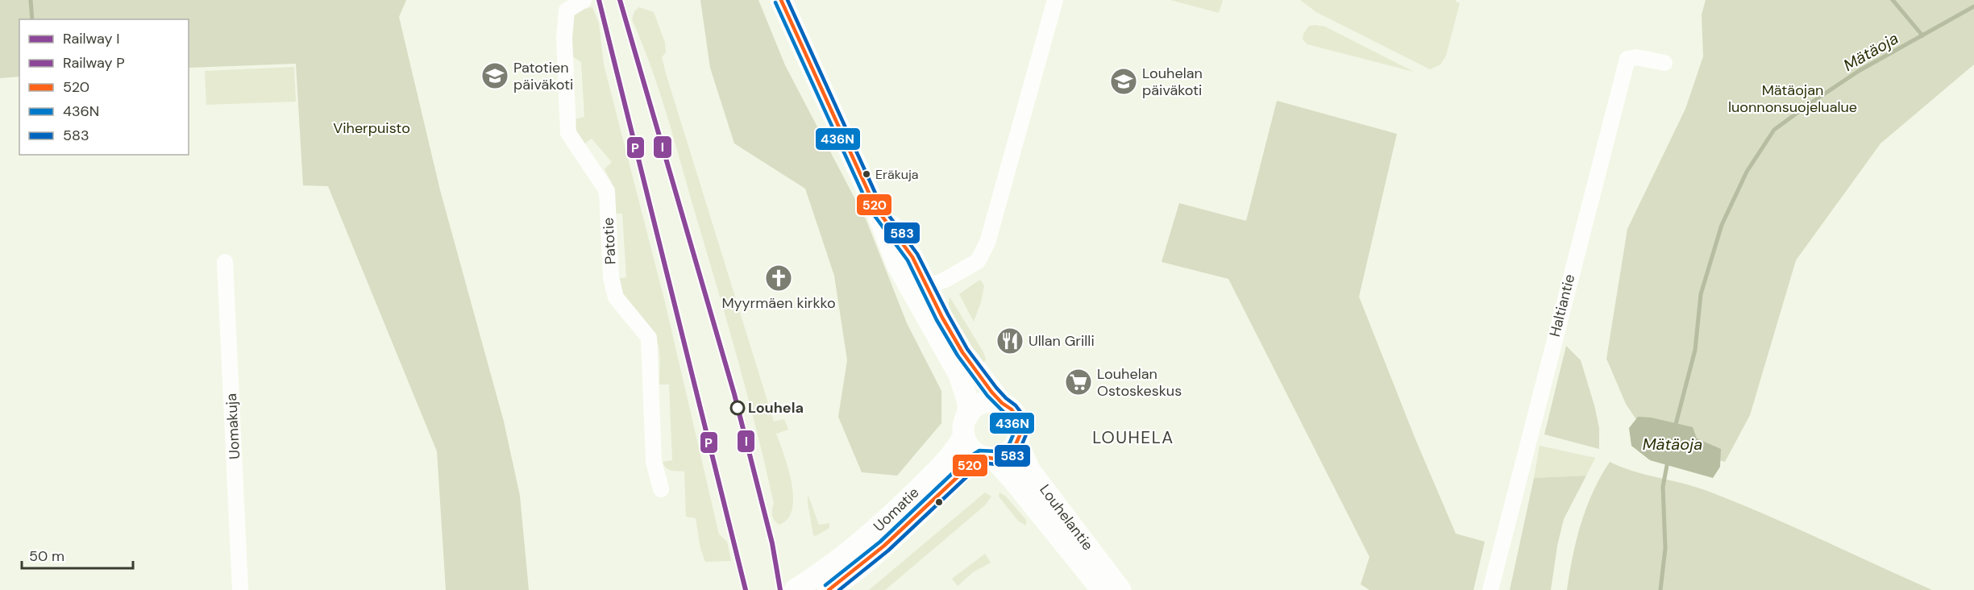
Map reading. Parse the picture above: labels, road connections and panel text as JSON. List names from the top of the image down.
{
  "streets": {
    "main road": ["Uomatie", "Louhelantie"],
    "street": ["Patotie", "Haltiantie", "Uomakuja"]
  },
  "crossings": [
    ["Uomatie", "Louhelantie"]
  ],
  "districts": ["LOUHELA"],
  "water": ["Mätäoja"],
  "parks": ["Mätäojan luonnonsuojelualue", "Viherpuisto"],
  "places": {
    "school or university": ["Patotien päiväkoti", "Louhelan päiväkoti"],
    "other": ["Eräkuja", "Louhela"],
    "church": ["Myyrmäen kirkko"],
    "restaurant": ["Ullan Grilli"],
    "supermarket": ["Louhelan Ostoskeskus"]
  },
  "lines": [
    "rail line I",
    "rail line P",
    "transit line 520",
    "transit line 583",
    "transit line 436N"
  ],
  "legend": [
    "Railway I",
    "Railway P",
    "520",
    "436N",
    "583"
  ],
  "scale_bar": "50 m"
}
